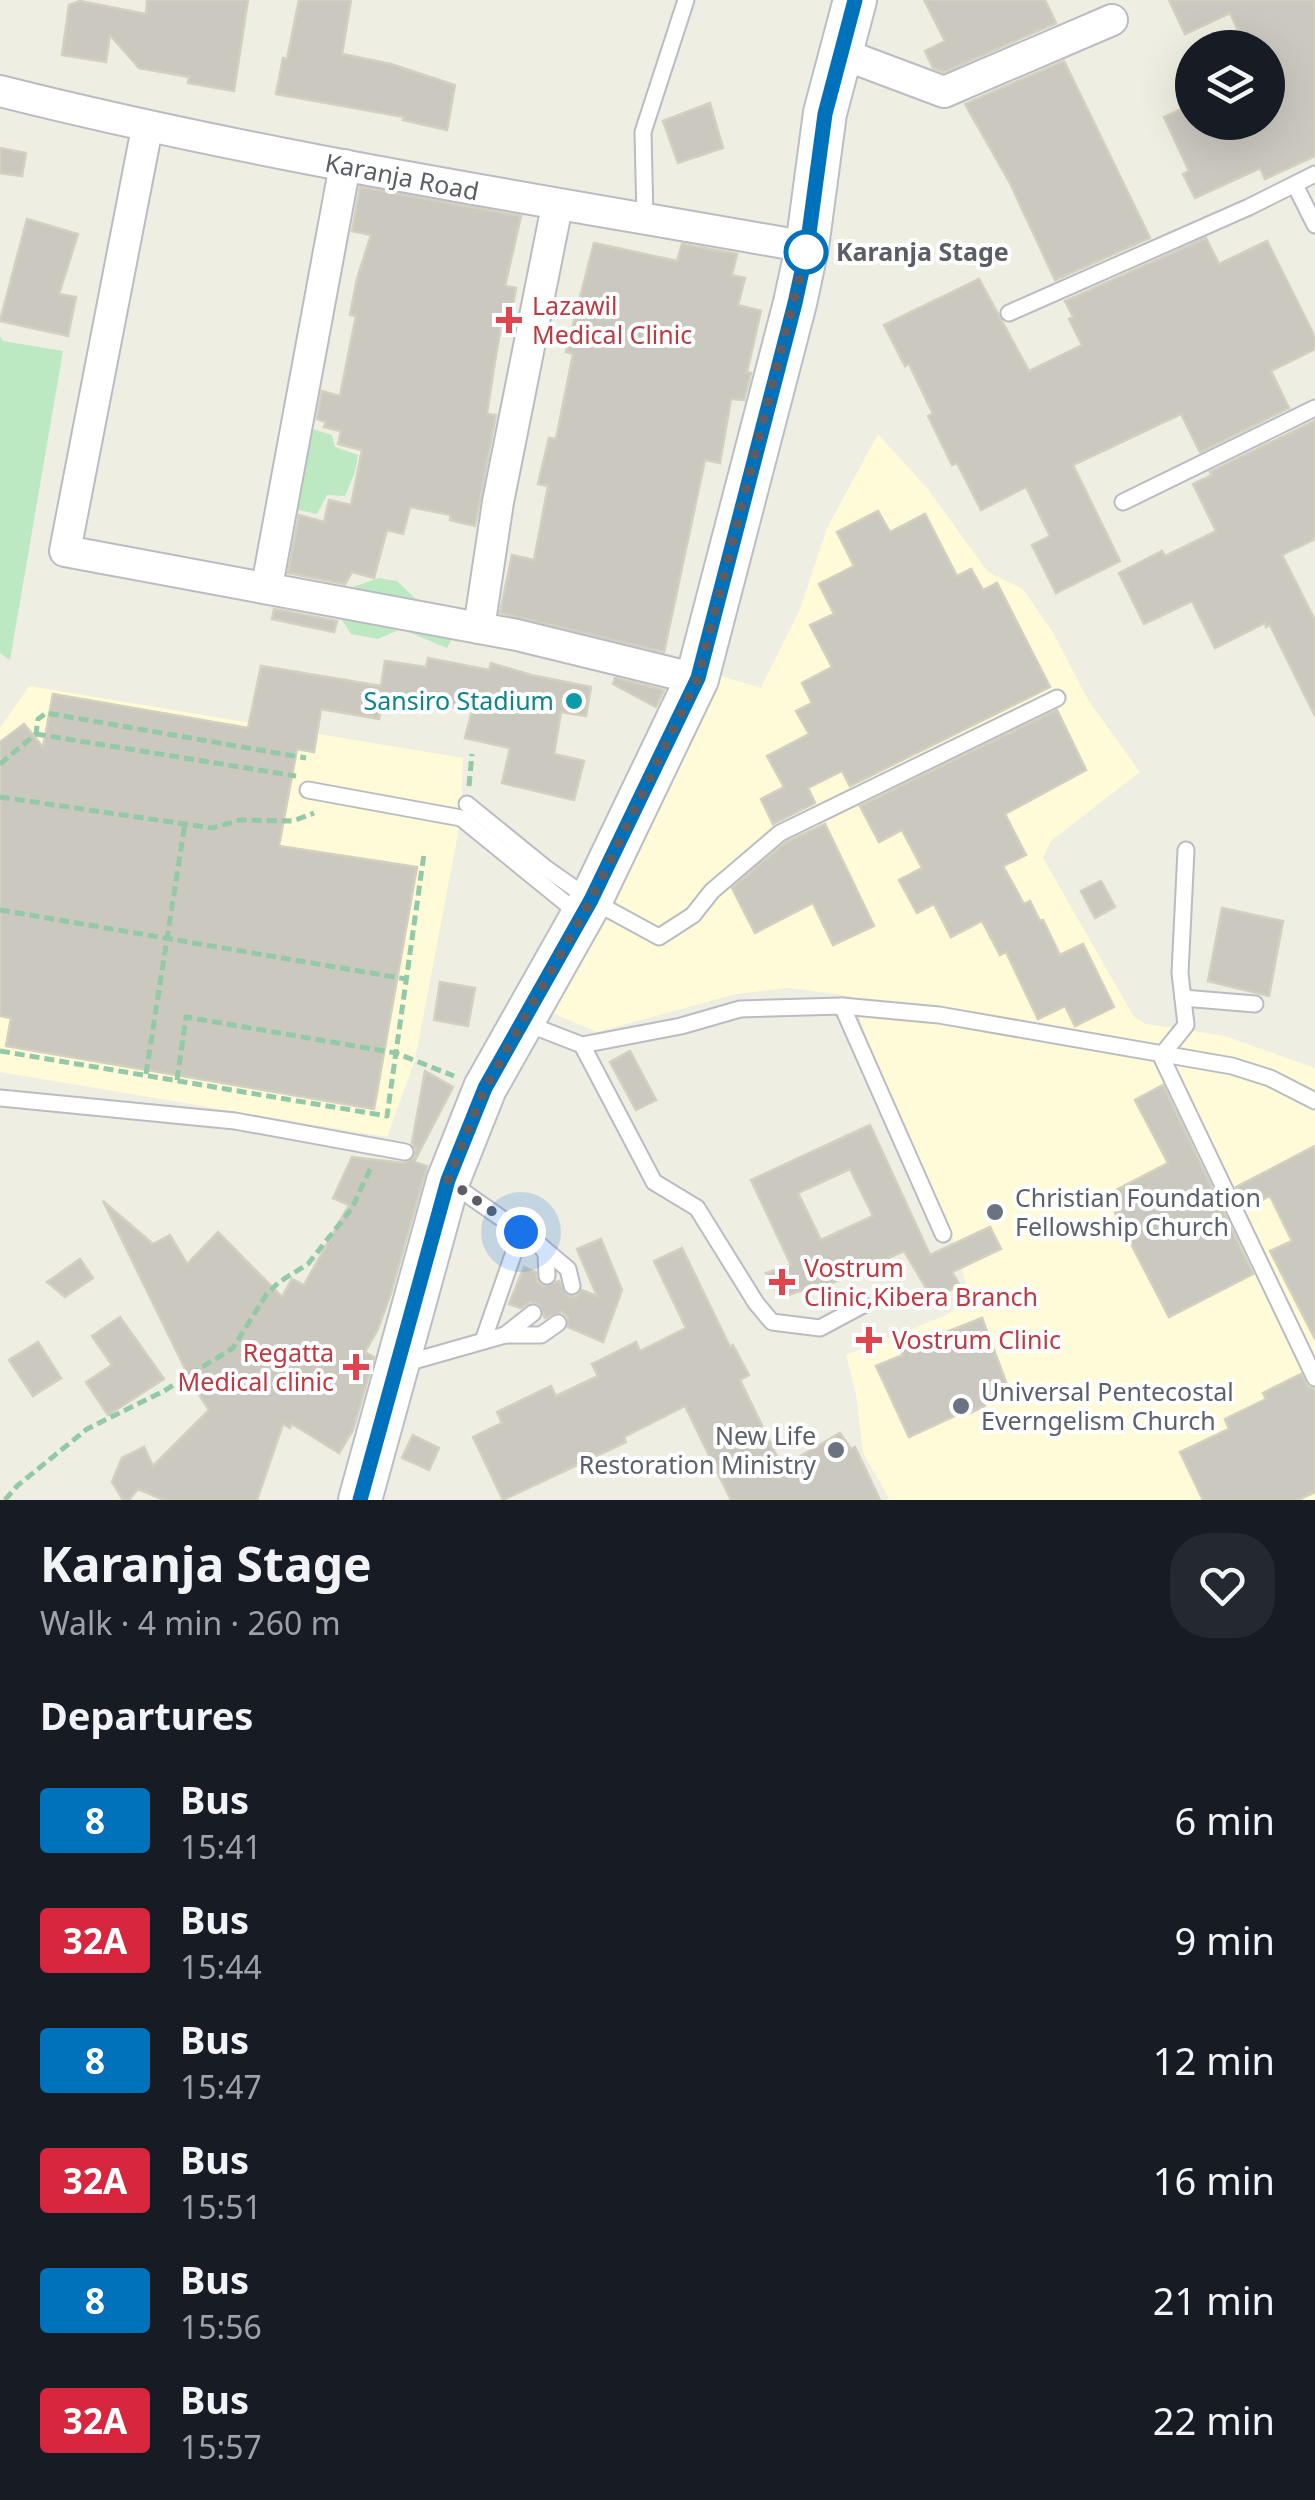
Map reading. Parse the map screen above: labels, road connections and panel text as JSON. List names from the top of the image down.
{
  "streets": {
    "street": ["Karanja Road"]
  },
  "places": {
    "other": [
      "Karanja Stage",
      "Sansiro Stadium",
      "Christian Foundation Fellowship Church",
      "Universal Pentecostal Everngelism Church",
      "New Life Restoration Ministry"
    ],
    "health": [
      "Lazawil Medical Clinic",
      "Vostrum Clinic,Kibera Branch",
      "Vostrum Clinic",
      "Regatta Medical clinic"
    ]
  },
  "lines": ["bus line 8"],
  "page": {
    "heading": [
      ["Karanja Stage", "Walk · 4 min · 260 m"],
      "Departures"
    ],
    "list": [
      {
        "mark": "8",
        "name": "Bus",
        "note": "15:41",
        "value": "6 min"
      },
      {
        "mark": "32A",
        "name": "Bus",
        "note": "15:44",
        "value": "9 min"
      },
      {
        "mark": "8",
        "name": "Bus",
        "note": "15:47",
        "value": "12 min"
      },
      {
        "mark": "32A",
        "name": "Bus",
        "note": "15:51",
        "value": "16 min"
      },
      {
        "mark": "8",
        "name": "Bus",
        "note": "15:56",
        "value": "21 min"
      },
      {
        "mark": "32A",
        "name": "Bus",
        "note": "15:57",
        "value": "22 min"
      }
    ]
  }
}
